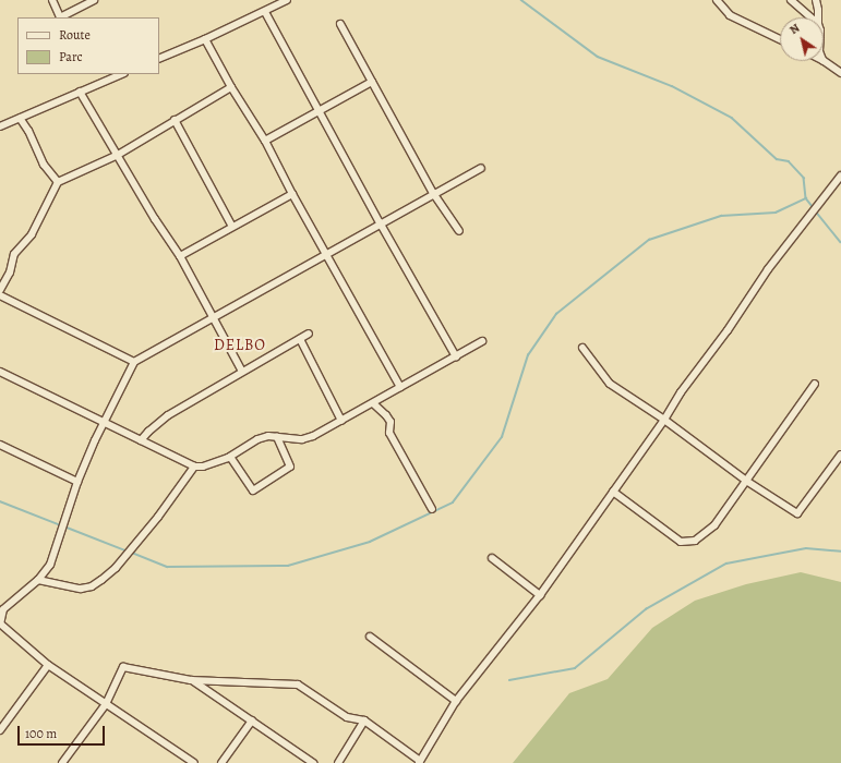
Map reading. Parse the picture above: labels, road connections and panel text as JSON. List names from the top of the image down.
{
  "districts": ["DELBO"],
  "legend": ["Route", "Parc"],
  "scale_bar": "100 m",
  "north": "top left"
}
